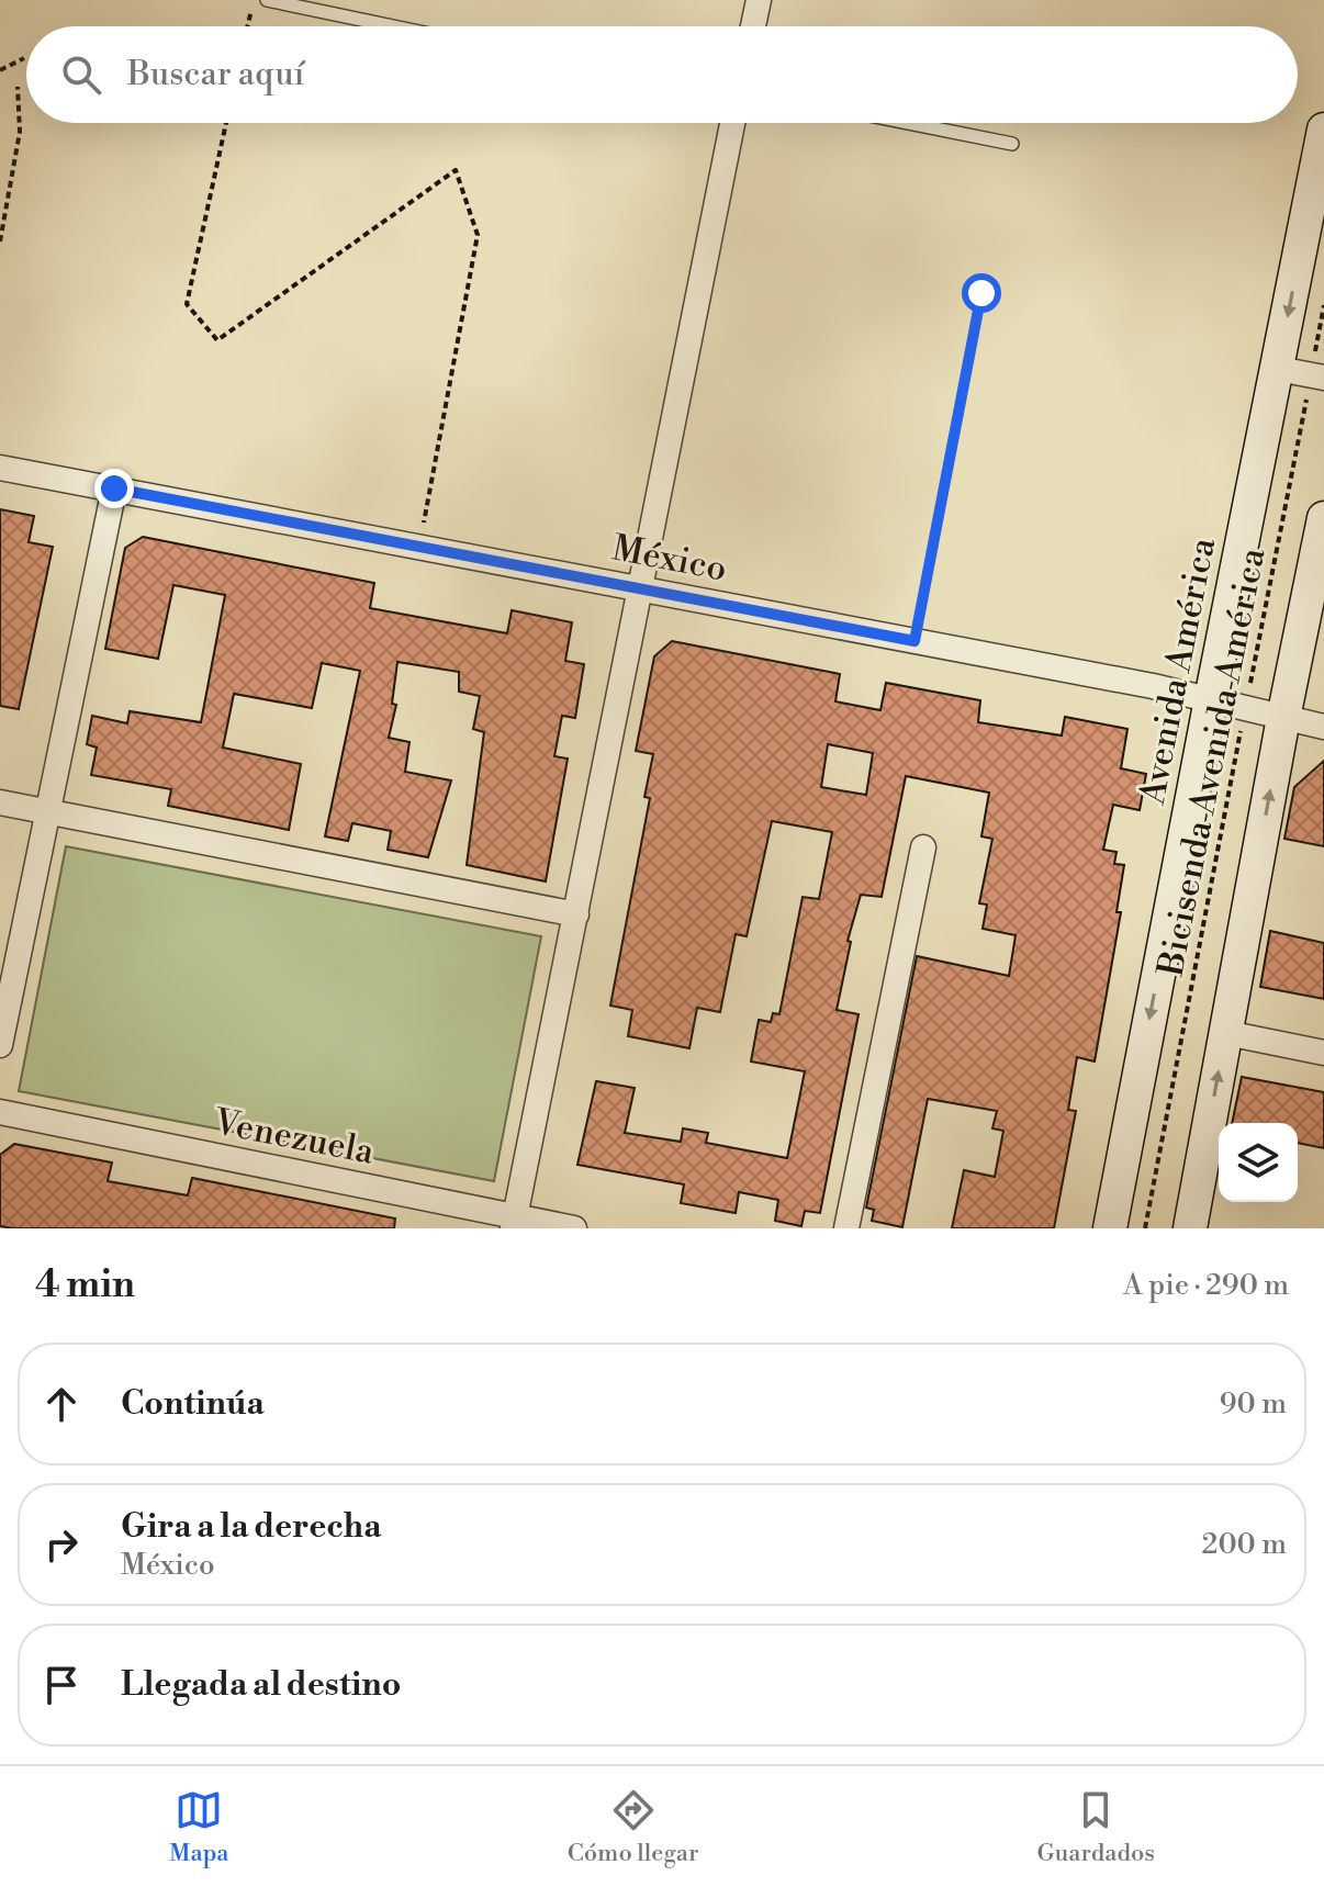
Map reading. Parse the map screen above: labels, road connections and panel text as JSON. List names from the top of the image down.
{
  "streets": {
    "main road": ["Avenida América"],
    "street": ["México", "Venezuela"],
    "path": ["Bicisenda Avenida América"]
  },
  "crossings": [
    ["México", "Avenida América"],
    ["México", "Bicisenda Avenida América"]
  ],
  "page": {
    "search": "Buscar aquí",
    "heading": ["4 min", "A pie · 290 m"],
    "list": [
      ["Continúa", "90 m"],
      ["Gira a la derecha", "México", "200 m"],
      "Llegada al destino"
    ],
    "nav": ["Mapa", "Cómo llegar", "Guardados"]
  }
}
